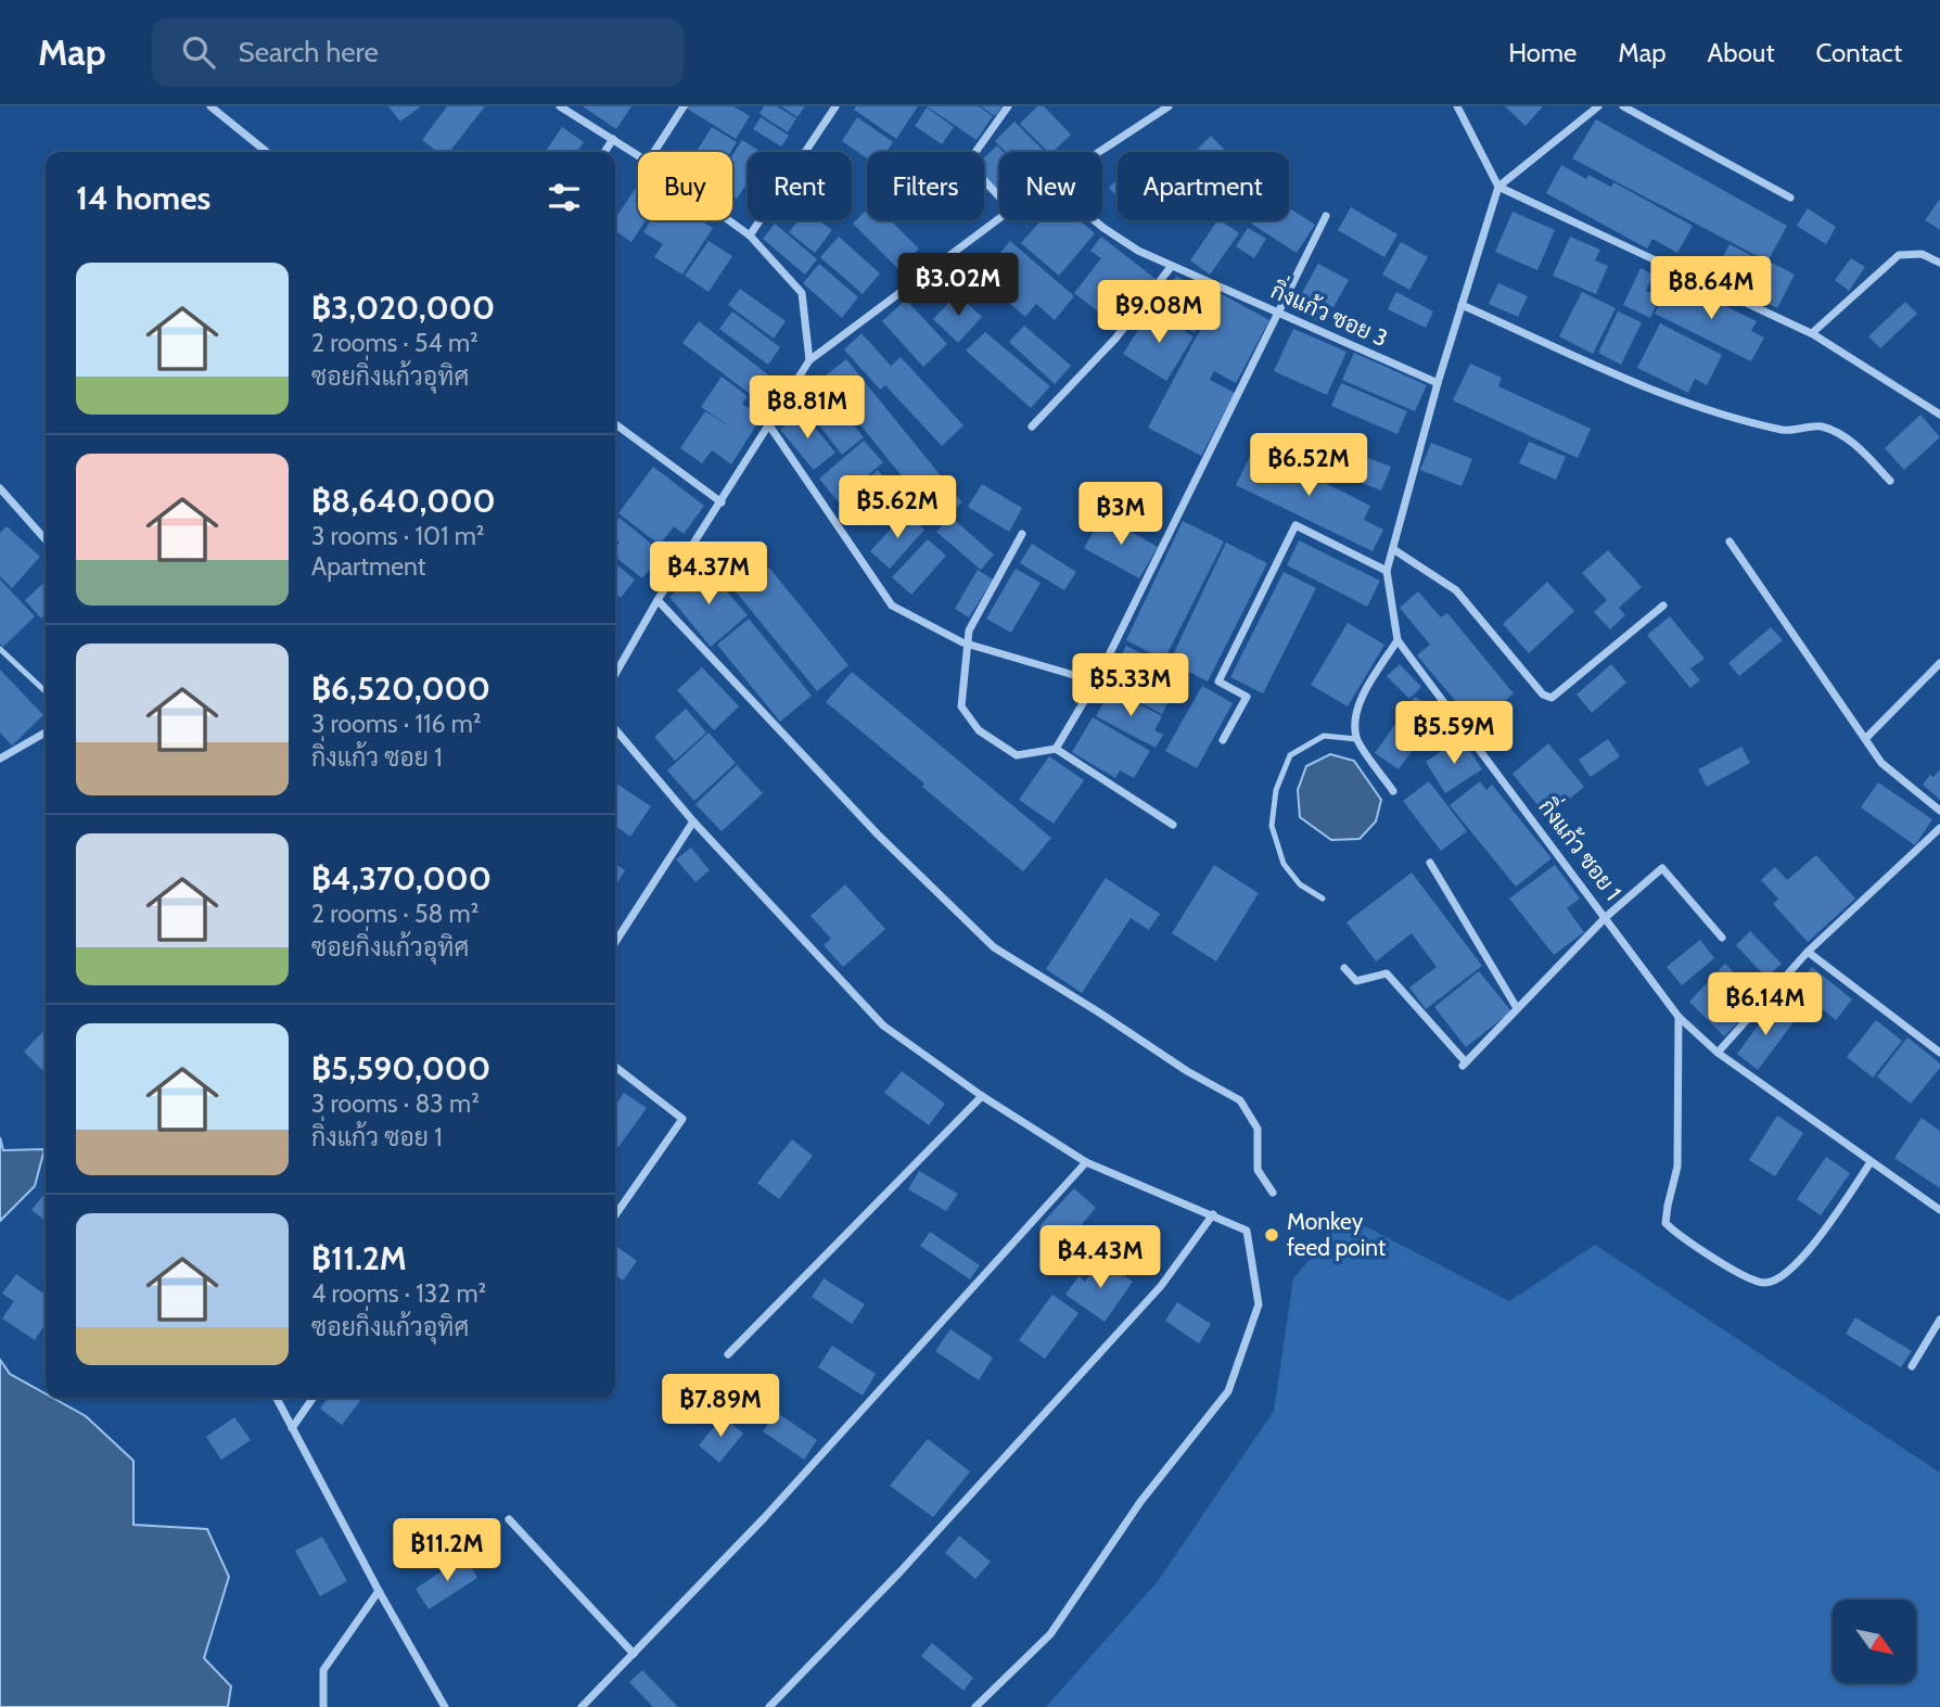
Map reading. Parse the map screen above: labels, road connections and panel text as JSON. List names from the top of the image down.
{
  "streets": {
    "street": ["กิ่งแก้ว ซอย 3", "กิ่งแก้ว ซอย 1"]
  },
  "crossings": [
    ["กิ่งแก้ว ซอย 3", "กิ่งแก้ว ซอย 1"]
  ],
  "places": ["Monkey feed point"],
  "north": "bottom right",
  "page": {
    "header": "Map",
    "search": "Search here",
    "nav": [
      "Home",
      "Map",
      "About",
      "Contact"
    ],
    "chip": [
      "Buy",
      "Rent",
      "Filters",
      "New",
      "Apartment"
    ],
    "heading": "14 homes",
    "list": [
      {
        "name": "฿3,020,000",
        "note": "2 rooms · 54 m² · ซอยกิ่งแก้วอุทิศ"
      },
      {
        "name": "฿8,640,000",
        "note": "3 rooms · 101 m² · Apartment"
      },
      {
        "name": "฿6,520,000",
        "note": "3 rooms · 116 m² · กิ่งแก้ว ซอย 1"
      },
      {
        "name": "฿4,370,000",
        "note": "2 rooms · 58 m² · ซอยกิ่งแก้วอุทิศ"
      },
      {
        "name": "฿5,590,000",
        "note": "3 rooms · 83 m² · กิ่งแก้ว ซอย 1"
      },
      {
        "name": "฿11.2M",
        "note": "4 rooms · 132 m² · ซอยกิ่งแก้วอุทิศ"
      }
    ],
    "price": [
      "฿3.02M",
      "฿8.64M",
      "฿9.08M",
      "฿8.81M",
      "฿6.52M",
      "฿5.62M",
      "฿3M",
      "฿4.37M",
      "฿5.33M",
      "฿5.59M",
      "฿6.14M",
      "฿4.43M",
      "฿7.89M",
      "฿11.2M"
    ]
  }
}
